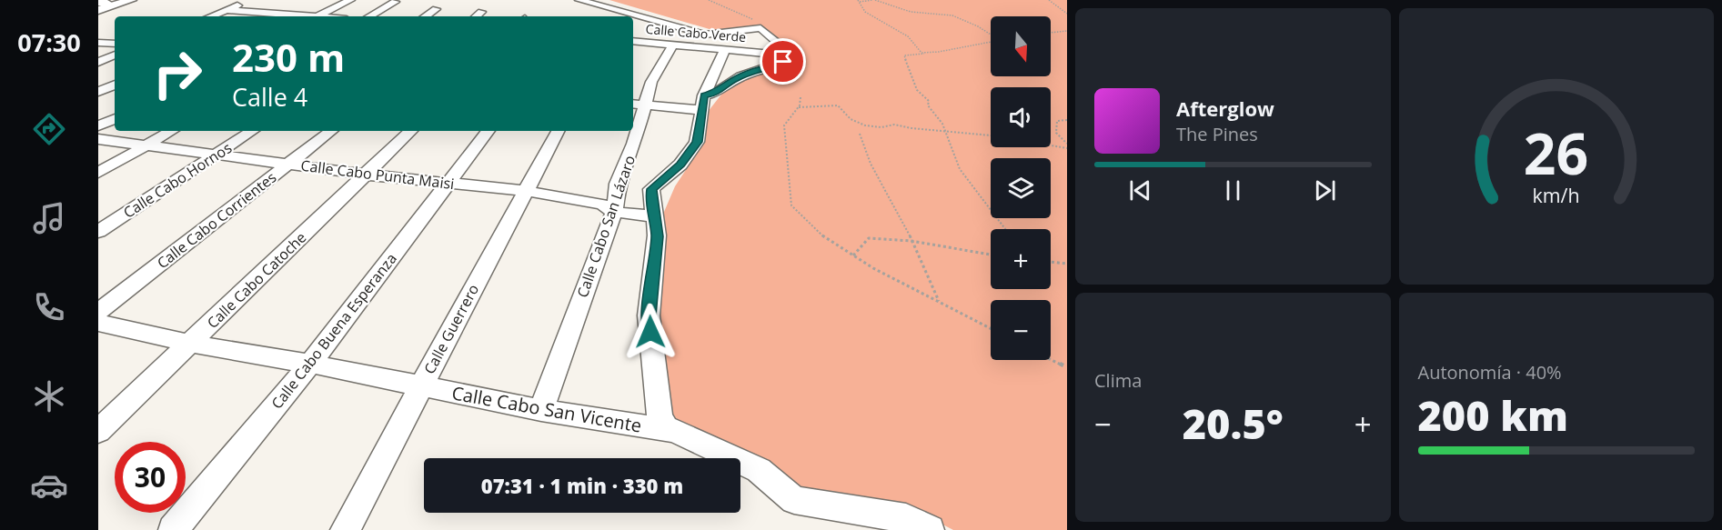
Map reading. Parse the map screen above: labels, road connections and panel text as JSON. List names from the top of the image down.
{
  "streets": {
    "street": [
      "Calle Cabo Verde",
      "Calle Cabo Punta Maisi",
      "Calle Cabo Hornos",
      "Calle Cabo Corrientes",
      "Calle Cabo San Lázaro",
      "Calle Cabo Catoche",
      "Calle Guerrero",
      "Calle Cabo Buena Esperanza",
      "Calle Cabo San Vicente"
    ]
  },
  "crossings": [
    ["Calle Cabo Verde", "Calle Cabo San Lázaro"],
    ["Calle Cabo Punta Maisi", "Calle Cabo Hornos"],
    ["Calle Cabo Punta Maisi", "Calle Cabo Corrientes"],
    ["Calle Cabo Punta Maisi", "Calle Cabo San Lázaro"],
    ["Calle Cabo Punta Maisi", "Calle Cabo Catoche"],
    ["Calle Cabo Punta Maisi", "Calle Guerrero"],
    ["Calle Cabo Punta Maisi", "Calle Cabo Buena Esperanza"],
    ["Calle Cabo San Lázaro", "Calle Cabo San Vicente"],
    ["Calle Cabo Catoche", "Calle Cabo San Vicente"],
    ["Calle Guerrero", "Calle Cabo San Vicente"],
    ["Calle Cabo Buena Esperanza", "Calle Cabo San Vicente"]
  ],
  "north": "bottom",
  "page": {
    "tabs": "07:30",
    "map_buttons": ["+", "−"],
    "turn": ["230 m", "Calle 4"],
    "song": ["Afterglow", "The Pines"],
    "tile": [
      "Clima",
      ["Autonomía · 40%", "200 km"]
    ],
    "heat": ["−", "20.5°", "+"],
    "limit": "30",
    "trip": "07:31 · 1 min · 330 m",
    "gauge": ["26", "km/h"]
  }
}
